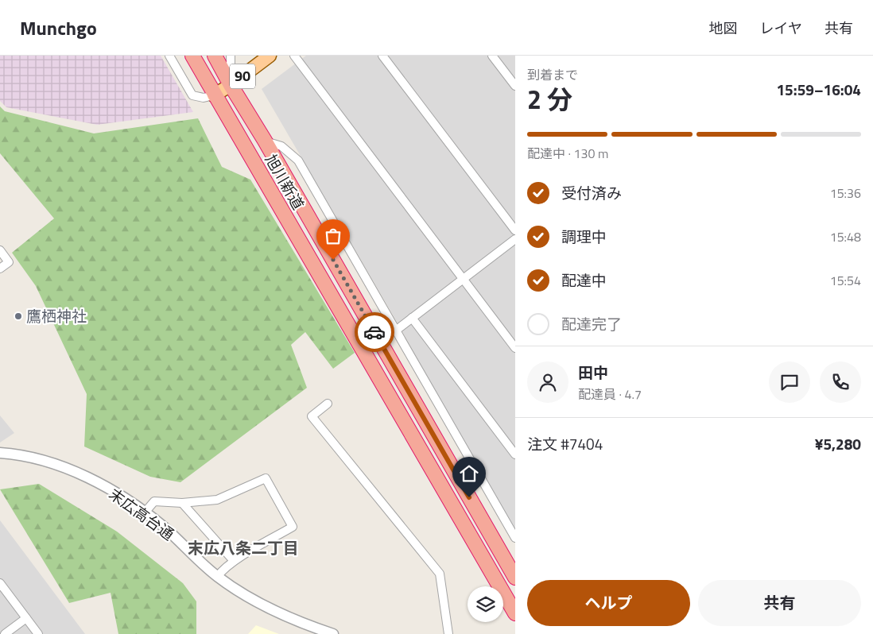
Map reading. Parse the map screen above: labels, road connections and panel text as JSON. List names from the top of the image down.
{
  "streets": {
    "highway": ["旭川新道"],
    "main road": ["90"],
    "street": ["末広高台通"]
  },
  "crossings": [
    ["90", "旭川新道"]
  ],
  "districts": ["末広八条二丁目"],
  "places": ["鷹栖神社"],
  "page": {
    "header": "Munchgo",
    "nav": ["地図", "レイヤ", "共有"],
    "heading": ["2 分", "到着まで", "15:59–16:04"],
    "panel": [
      "田中",
      "配達員 · 4.7",
      "注文 #7404",
      "¥5,280"
    ],
    "bar": "配達中 · 130 m",
    "list": [
      ["受付済み", "15:36"],
      ["調理中", "15:48"],
      ["配達中", "15:54"],
      "配達完了"
    ],
    "buttons": ["ヘルプ", "共有"]
  }
}
